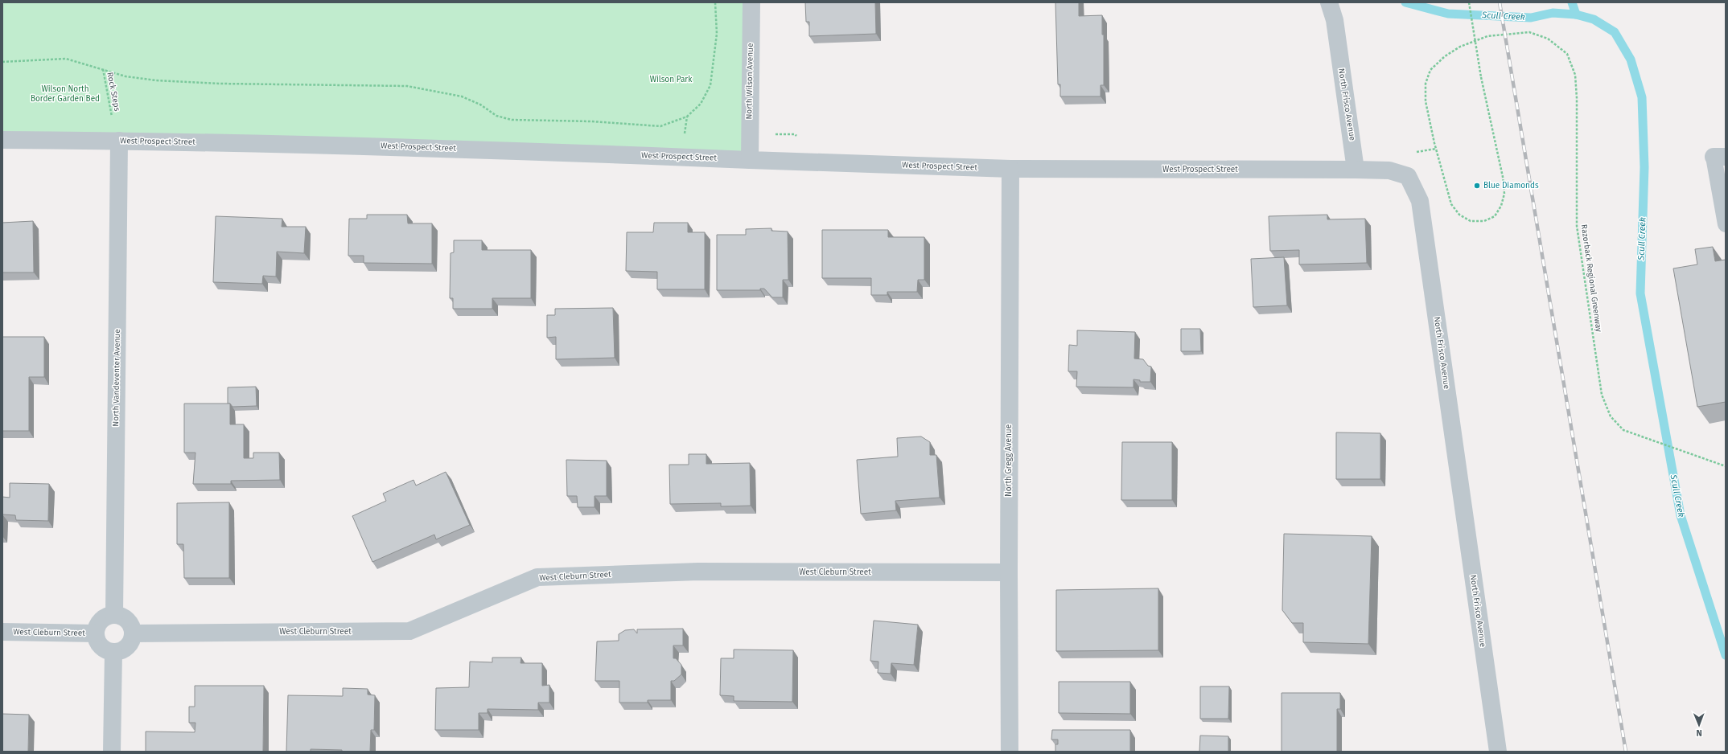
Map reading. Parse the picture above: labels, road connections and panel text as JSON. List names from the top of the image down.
{
  "streets": {
    "street": [
      "North Wilson Avenue",
      "North Frisco Avenue",
      "West Prospect Street",
      "North Vandeventer Avenue",
      "North Gregg Avenue",
      "West Cleburn Street"
    ],
    "path": ["Rock Steps", "Razorback Regional Greenway"]
  },
  "crossings": [
    ["North Wilson Avenue", "West Prospect Street"],
    ["North Frisco Avenue", "West Prospect Street"],
    ["West Prospect Street", "North Vandeventer Avenue"],
    ["West Prospect Street", "North Gregg Avenue"],
    ["North Vandeventer Avenue", "West Cleburn Street"],
    ["North Gregg Avenue", "West Cleburn Street"]
  ],
  "water": ["Scull Creek"],
  "parks": ["Wilson Park", "Wilson North Border Garden Bed"],
  "places": ["Blue Diamonds"],
  "north": "bottom"
}
